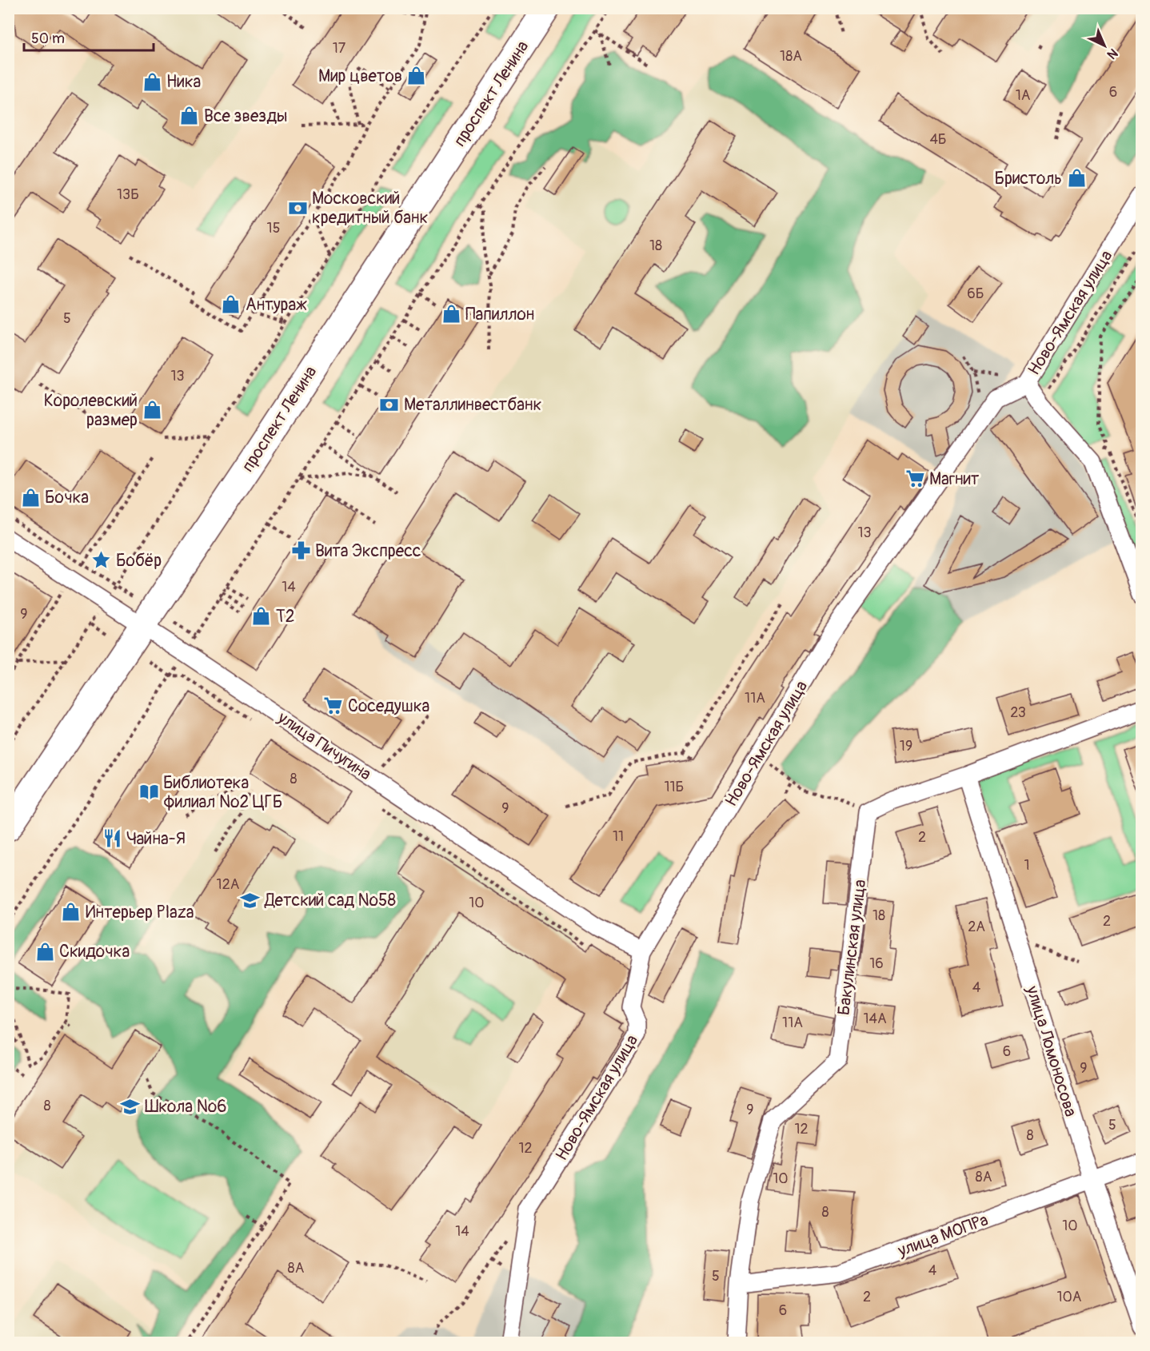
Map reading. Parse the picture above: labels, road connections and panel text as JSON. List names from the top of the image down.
{
  "streets": {
    "main road": ["проспект Ленина"],
    "street": [
      "Ново-Ямская улица",
      "улица Пичугина",
      "Бакулинская улица",
      "улица Ломоносова",
      "улица МОПРа"
    ]
  },
  "crossings": [
    ["проспект Ленина", "улица Пичугина"],
    ["Ново-Ямская улица", "улица Пичугина"],
    ["Бакулинская улица", "улица МОПРа"],
    ["улица Ломоносова", "улица МОПРа"]
  ],
  "places": {
    "shop": [
      "Мир цветов",
      "Ника",
      "Все звезды",
      "Бристоль",
      "Антураж",
      "Папиллон",
      "Королевский размер",
      "Бочка",
      "T2",
      "Интерьер Plaza",
      "Скидочка"
    ],
    "bank": ["Московский кредитный банк", "Металлинвестбанк"],
    "supermarket": ["Магнит", "Соседушка"],
    "pharmacy": ["Вита Экспресс"],
    "place": ["Бобёр"],
    "library": ["Библиотека филиал №2 ЦГБ"],
    "restaurant": ["Чайна-Я"],
    "school or university": ["Детский сад №58", "Школа №6"]
  },
  "house_numbers": [
    "17",
    "18А",
    "6",
    "1А",
    "4Б",
    "13Б",
    "15",
    "18",
    "6Б",
    "5",
    "13",
    "13",
    "14",
    "9",
    "11А",
    "23",
    "19",
    "8",
    "11Б",
    "9",
    "11",
    "2",
    "1",
    "12А",
    "10",
    "18",
    "2",
    "2А",
    "16",
    "4",
    "14А",
    "11А",
    "6",
    "9",
    "8",
    "9",
    "5",
    "12",
    "8",
    "12",
    "8А",
    "10",
    "8",
    "10",
    "14",
    "8А",
    "4",
    "5",
    "2",
    "10А",
    "6"
  ],
  "scale_bar": "50 m",
  "north": "bottom right"
}
